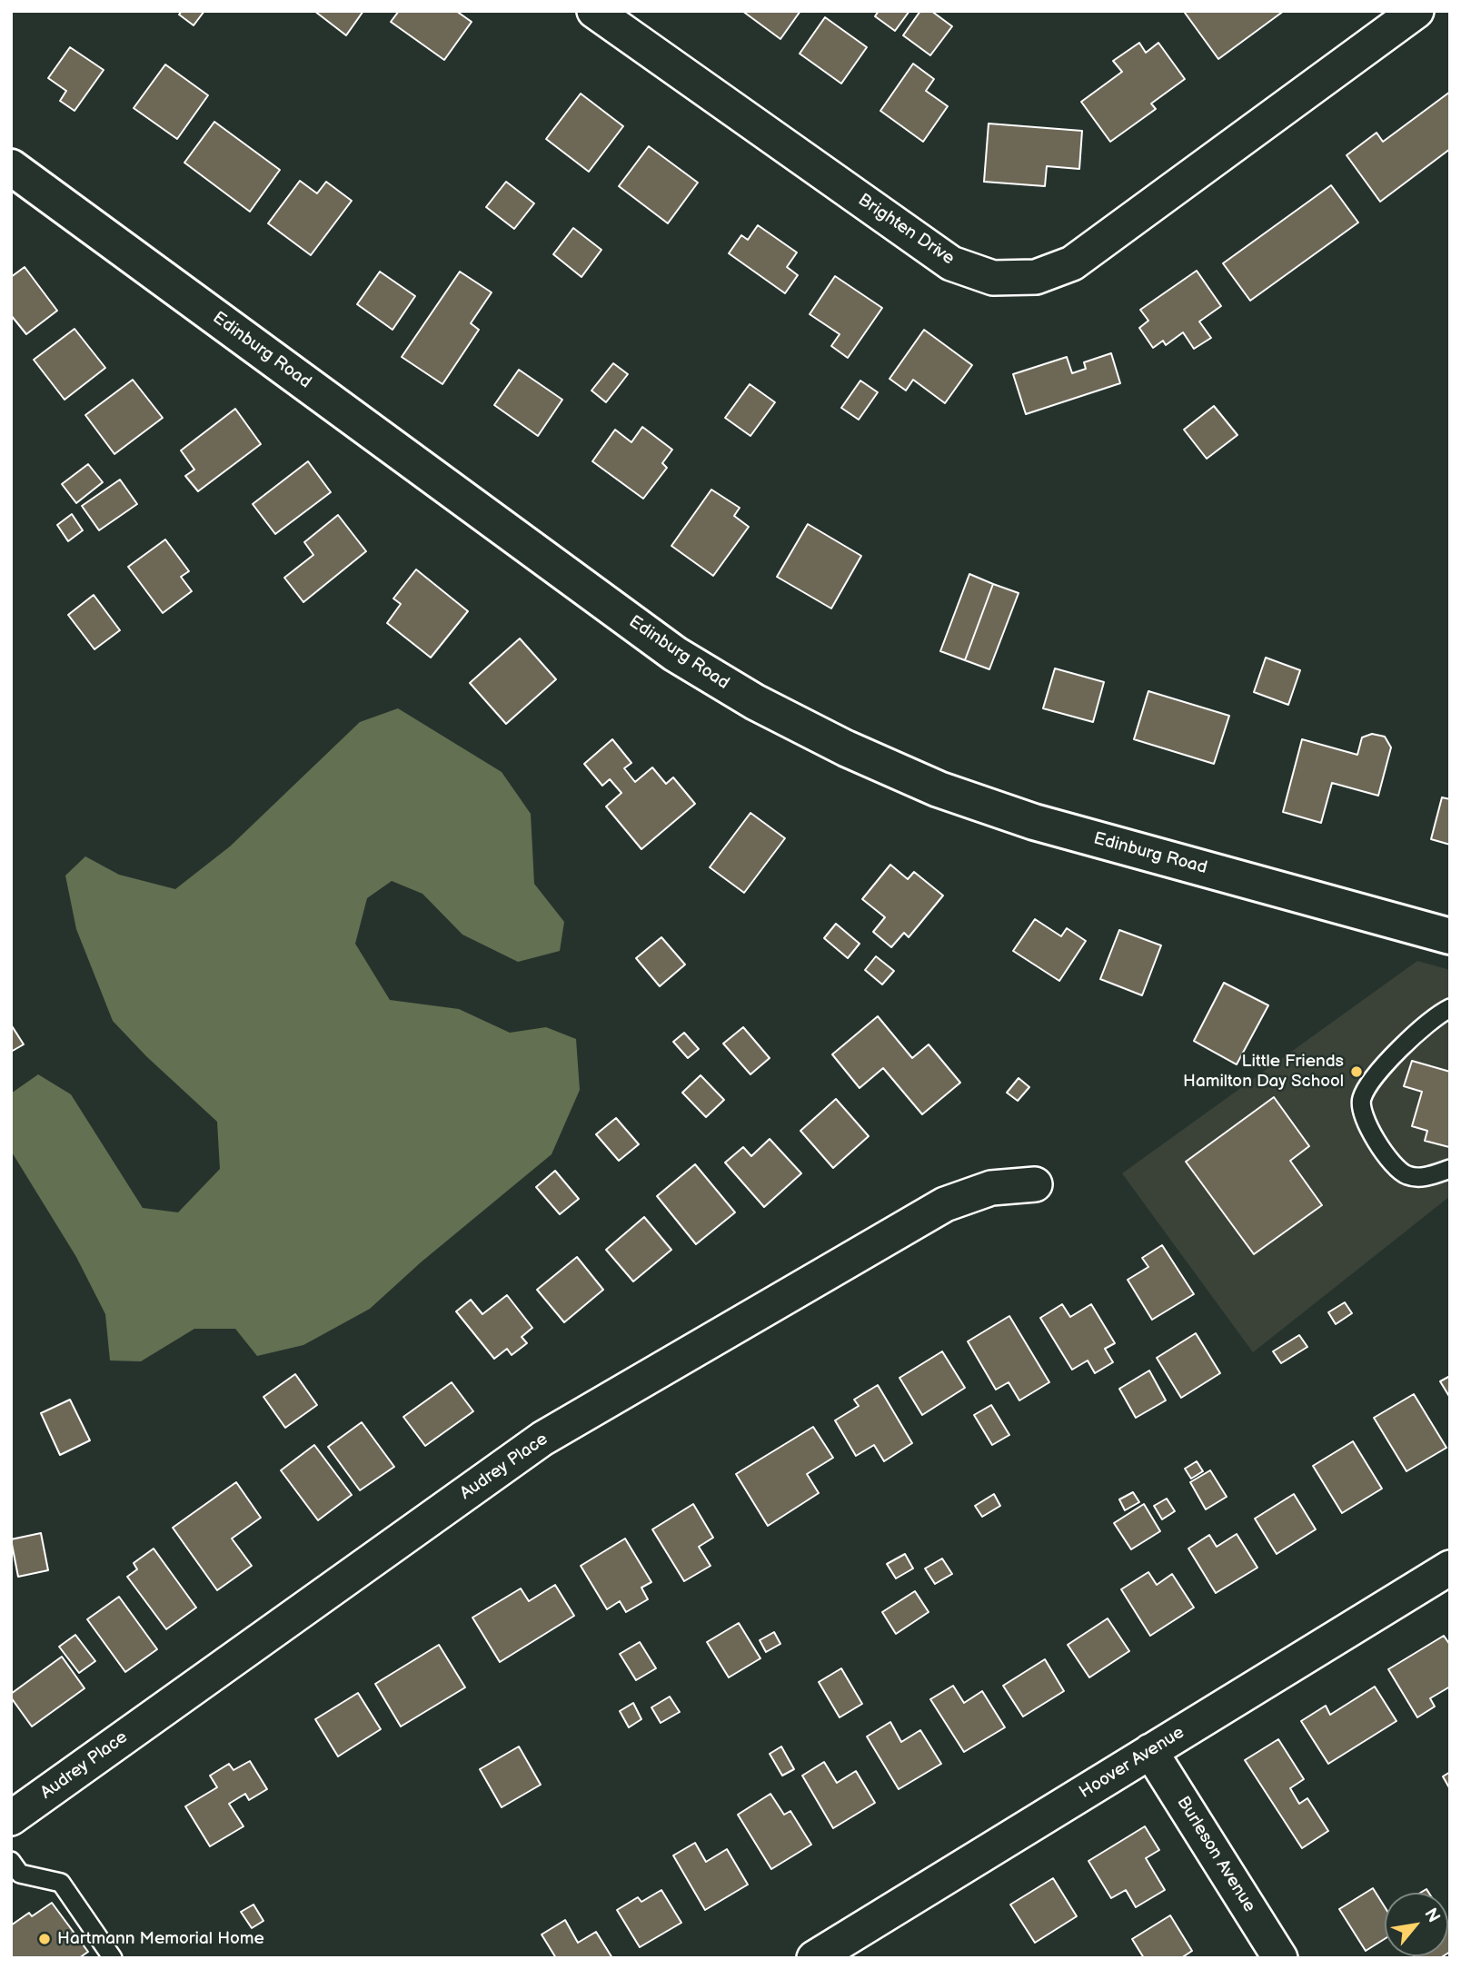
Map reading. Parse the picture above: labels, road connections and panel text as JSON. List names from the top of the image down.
{
  "streets": {
    "main road": ["Edinburg Road"],
    "street": [
      "Brighten Drive",
      "Audrey Place",
      "Hoover Avenue",
      "Burleson Avenue"
    ]
  },
  "crossings": [
    ["Hoover Avenue", "Burleson Avenue"]
  ],
  "places": ["Little Friends Hamilton Day School", "Hartmann Memorial Home"],
  "north": "top right"
}
